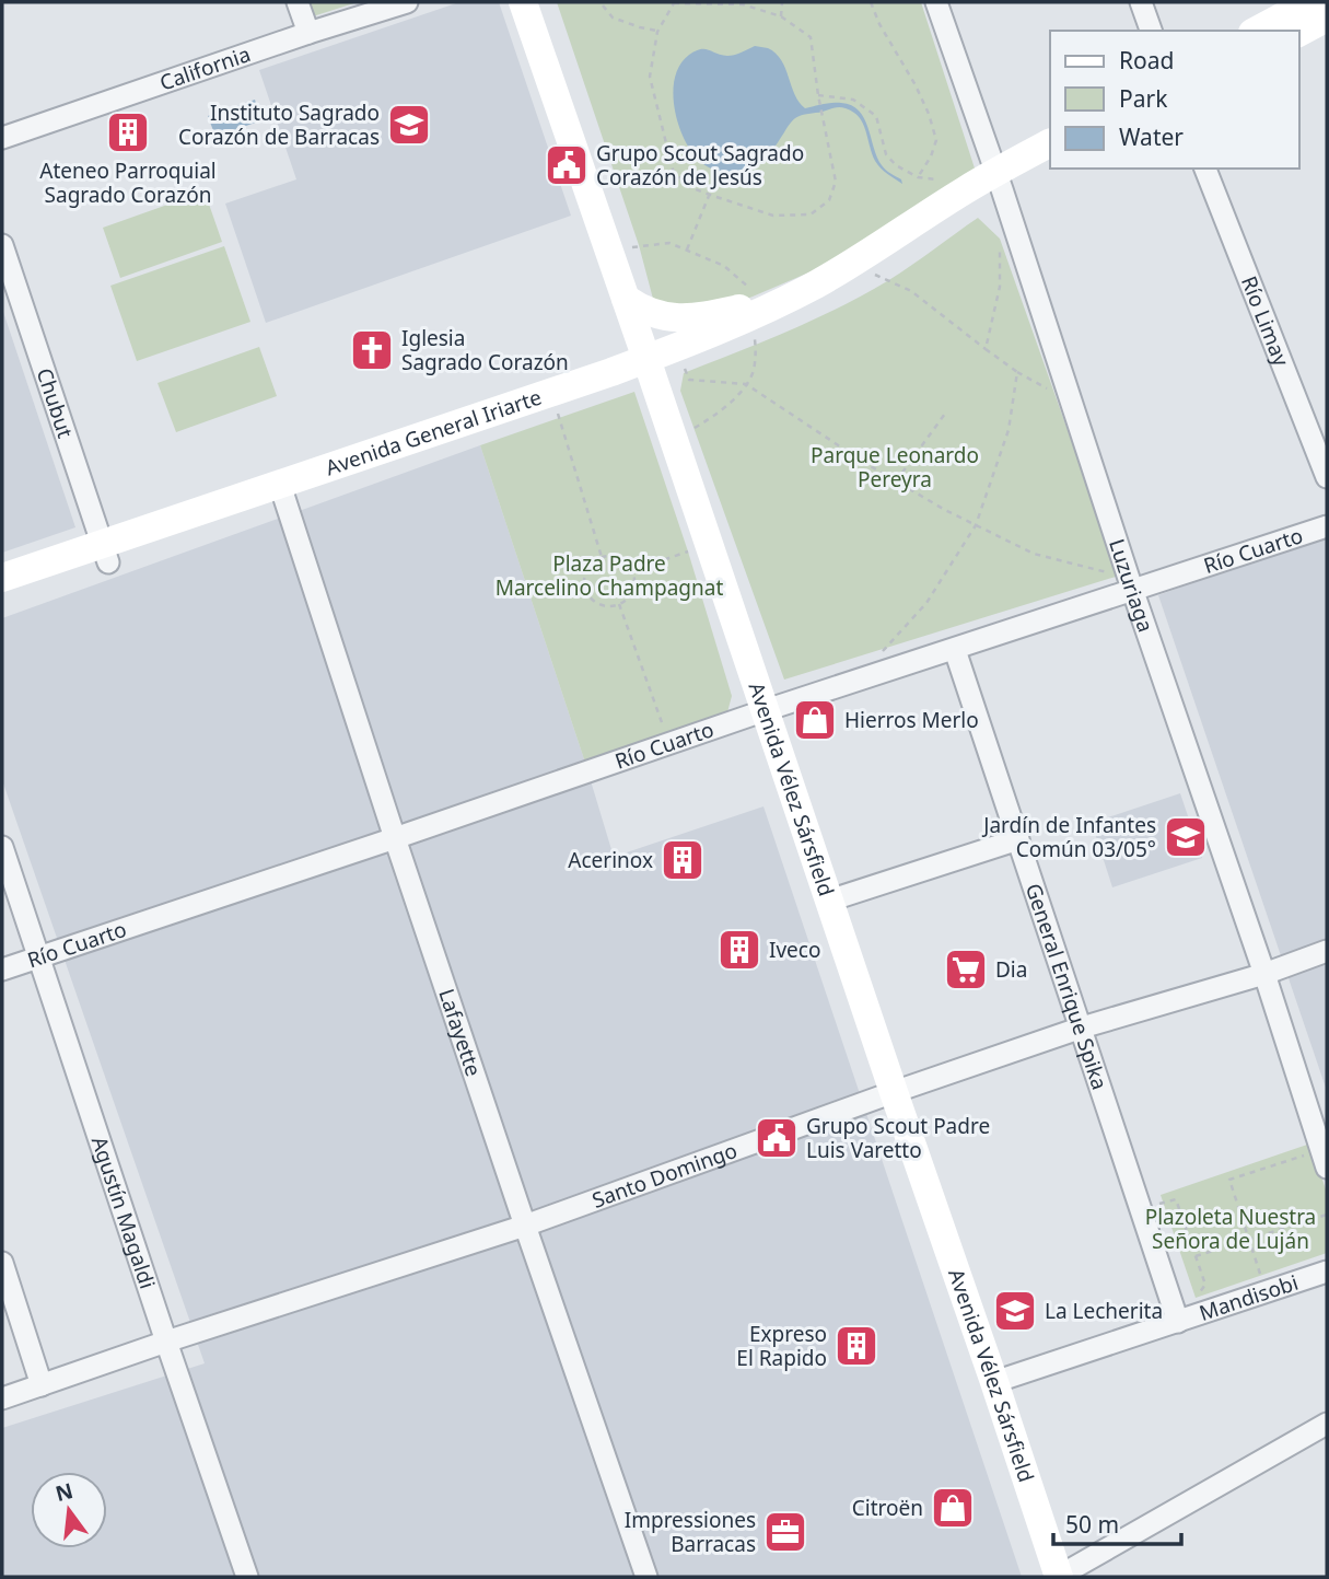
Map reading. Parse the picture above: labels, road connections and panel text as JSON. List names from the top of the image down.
{
  "streets": {
    "main road": ["Avenida General Iriarte", "Avenida Vélez Sársfield"],
    "street": [
      "California",
      "Río Limay",
      "Chubut",
      "Río Cuarto",
      "Luzuriaga",
      "General Enrique Spika",
      "Lafayette",
      "Santo Domingo",
      "Agustín Magaldi",
      "Mandisobi"
    ]
  },
  "crossings": [
    ["Chubut", "Avenida General Iriarte"],
    ["Avenida General Iriarte", "Luzuriaga"],
    ["Avenida General Iriarte", "Avenida Vélez Sársfield"],
    ["Avenida General Iriarte", "Lafayette"],
    ["Río Cuarto", "Luzuriaga"],
    ["Río Cuarto", "Avenida Vélez Sársfield"],
    ["Río Cuarto", "General Enrique Spika"],
    ["Río Cuarto", "Lafayette"],
    ["Río Cuarto", "Agustín Magaldi"],
    ["Luzuriaga", "Santo Domingo"],
    ["Avenida Vélez Sársfield", "Santo Domingo"],
    ["Avenida Vélez Sársfield", "Mandisobi"],
    ["General Enrique Spika", "Santo Domingo"],
    ["General Enrique Spika", "Mandisobi"],
    ["Lafayette", "Santo Domingo"],
    ["Santo Domingo", "Agustín Magaldi"]
  ],
  "parks": ["Parque Leonardo Pereyra", "Plaza Padre Marcelino Champagnat", "Plazoleta Nuestra Señora de Luján"],
  "places": {
    "school or university": ["Instituto Sagrado Corazón de Barracas", "Jardín de Infantes Común 03/05°", "La Lecherita"],
    "building": [
      "Ateneo Parroquial Sagrado Corazón",
      "Acerinox",
      "Iveco",
      "Expreso El Rapido"
    ],
    "public building": ["Grupo Scout Sagrado Corazón de Jesús", "Grupo Scout Padre Luis Varetto"],
    "church": ["Iglesia Sagrado Corazón"],
    "shop": ["Hierros Merlo", "Citroën"],
    "supermarket": ["Dia"],
    "office": ["Impressiones Barracas"]
  },
  "legend": ["Road", "Park", "Water"],
  "scale_bar": "50 m",
  "north": "top"
}
